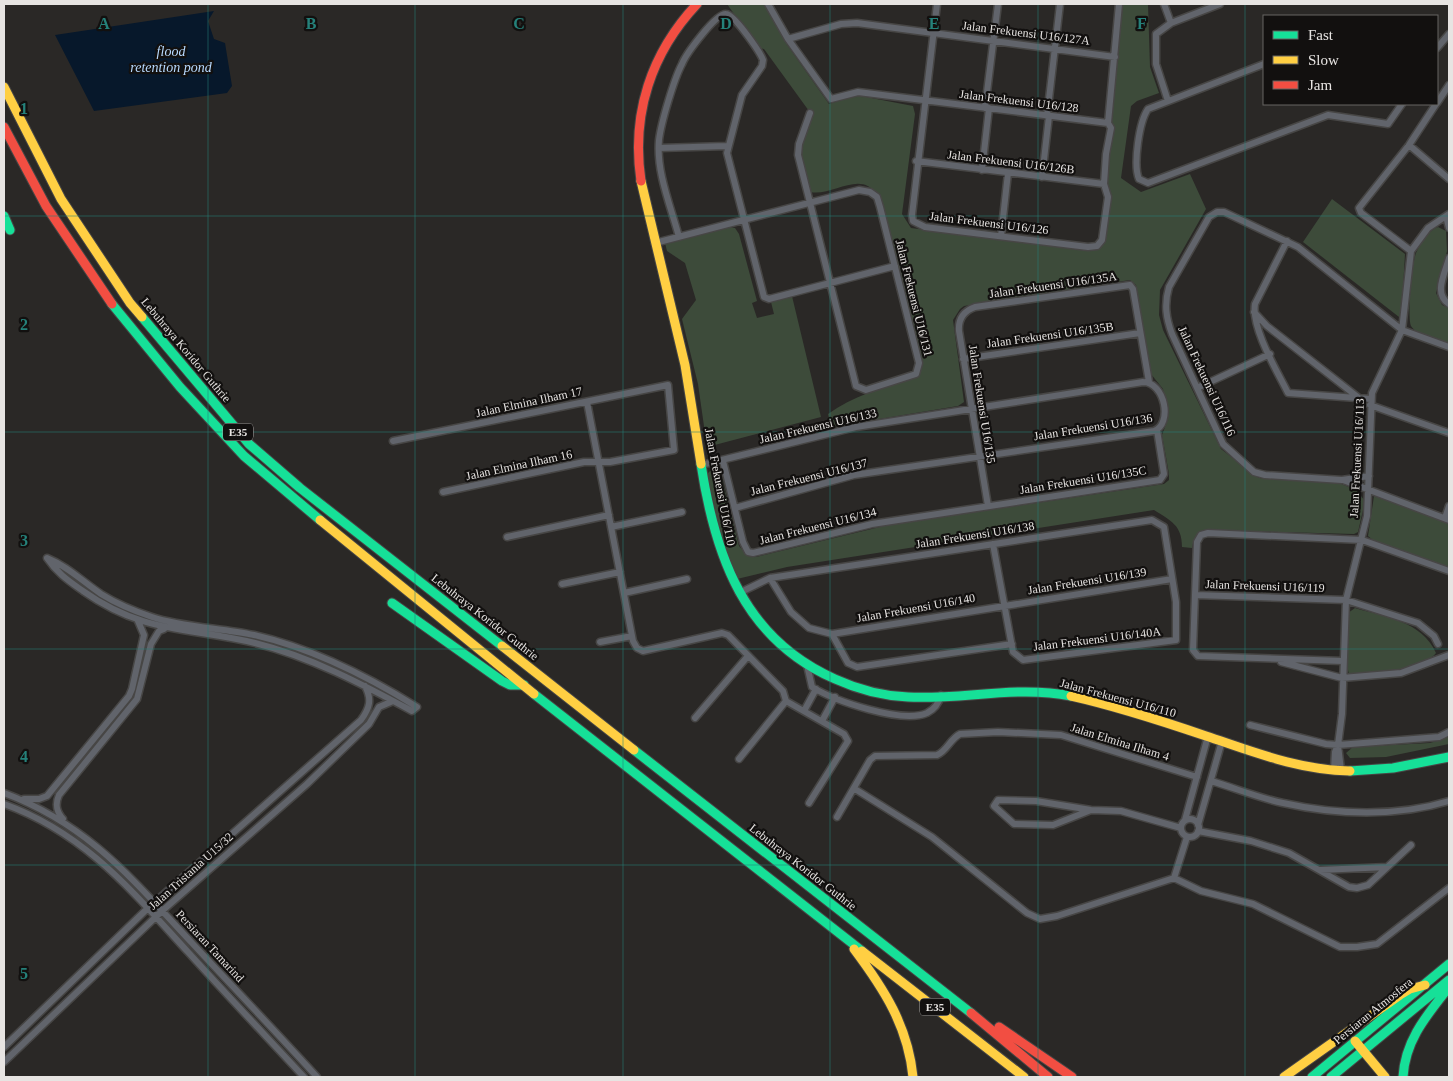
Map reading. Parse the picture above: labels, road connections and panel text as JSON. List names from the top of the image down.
{
  "streets": {
    "main road": [
      "Lebuhraya Koridor Guthrie",
      "E35",
      "Jalan Frekuensi U16/110",
      "Persiaran Atmosfera"
    ],
    "street": [
      "Jalan Frekuensi U16/127A",
      "Jalan Frekuensi U16/128",
      "Jalan Frekuensi U16/126B",
      "Jalan Frekuensi U16/126",
      "Jalan Frekuensi U16/135A",
      "Jalan Frekuensi U16/131",
      "Jalan Frekuensi U16/135B",
      "Jalan Frekuensi U16/116",
      "Jalan Elmina Ilham 17",
      "Jalan Frekuensi U16/135",
      "Jalan Frekuensi U16/133",
      "Jalan Frekuensi U16/136",
      "Jalan Frekuensi U16/113",
      "Jalan Elmina Ilham 16",
      "Jalan Frekuensi U16/137",
      "Jalan Frekuensi U16/135C",
      "Jalan Frekuensi U16/134",
      "Jalan Frekuensi U16/138",
      "Jalan Frekuensi U16/139",
      "Jalan Frekuensi U16/119",
      "Jalan Frekuensi U16/140",
      "Jalan Frekuensi U16/140A",
      "Jalan Elmina Ilham 4",
      "Jalan Tristania U15/32",
      "Persiaran Tamarind"
    ]
  },
  "crossings": [
    ["Jalan Frekuensi U16/127A", "Jalan Frekuensi U16/128"],
    ["Jalan Frekuensi U16/127A", "Jalan Frekuensi U16/126"],
    ["Jalan Frekuensi U16/128", "Jalan Frekuensi U16/126"],
    ["Jalan Frekuensi U16/126B", "Jalan Frekuensi U16/126"],
    ["Jalan Frekuensi U16/135A", "Jalan Frekuensi U16/135B"],
    ["Jalan Frekuensi U16/135A", "Jalan Frekuensi U16/135"],
    ["Jalan Frekuensi U16/135A", "Jalan Frekuensi U16/136"],
    ["Jalan Frekuensi U16/131", "Jalan Frekuensi U16/110"],
    ["Jalan Frekuensi U16/135B", "Jalan Frekuensi U16/135"],
    ["Jalan Elmina Ilham 17", "Jalan Elmina Ilham 16"],
    ["Jalan Frekuensi U16/135", "Jalan Frekuensi U16/133"],
    ["Jalan Frekuensi U16/135", "Jalan Frekuensi U16/136"],
    ["Jalan Frekuensi U16/135", "Jalan Frekuensi U16/137"],
    ["Jalan Frekuensi U16/135", "Jalan Frekuensi U16/135C"],
    ["Jalan Frekuensi U16/135", "Jalan Frekuensi U16/134"],
    ["Jalan Frekuensi U16/133", "Jalan Frekuensi U16/110"],
    ["Jalan Frekuensi U16/133", "Jalan Frekuensi U16/134"],
    ["Jalan Frekuensi U16/136", "Jalan Frekuensi U16/137"],
    ["Jalan Frekuensi U16/136", "Jalan Frekuensi U16/135C"],
    ["Jalan Frekuensi U16/113", "Jalan Frekuensi U16/110"],
    ["Jalan Frekuensi U16/113", "Jalan Frekuensi U16/119"],
    ["Jalan Frekuensi U16/137", "Jalan Frekuensi U16/134"],
    ["Jalan Frekuensi U16/135C", "Jalan Frekuensi U16/134"],
    ["Jalan Frekuensi U16/110", "Jalan Frekuensi U16/138"],
    ["Jalan Frekuensi U16/138", "Jalan Frekuensi U16/139"],
    ["Jalan Frekuensi U16/138", "Jalan Frekuensi U16/140A"],
    ["Jalan Frekuensi U16/139", "Jalan Frekuensi U16/140"],
    ["Jalan Tristania U15/32", "Persiaran Tamarind"]
  ],
  "water": ["flood retention pond"],
  "legend": ["Fast", "Slow", "Jam"],
  "grid": {
    "columns": [
      "A",
      "B",
      "C",
      "D",
      "E",
      "F"
    ],
    "rows": [
      "1",
      "2",
      "3",
      "4",
      "5"
    ]
  }
}
